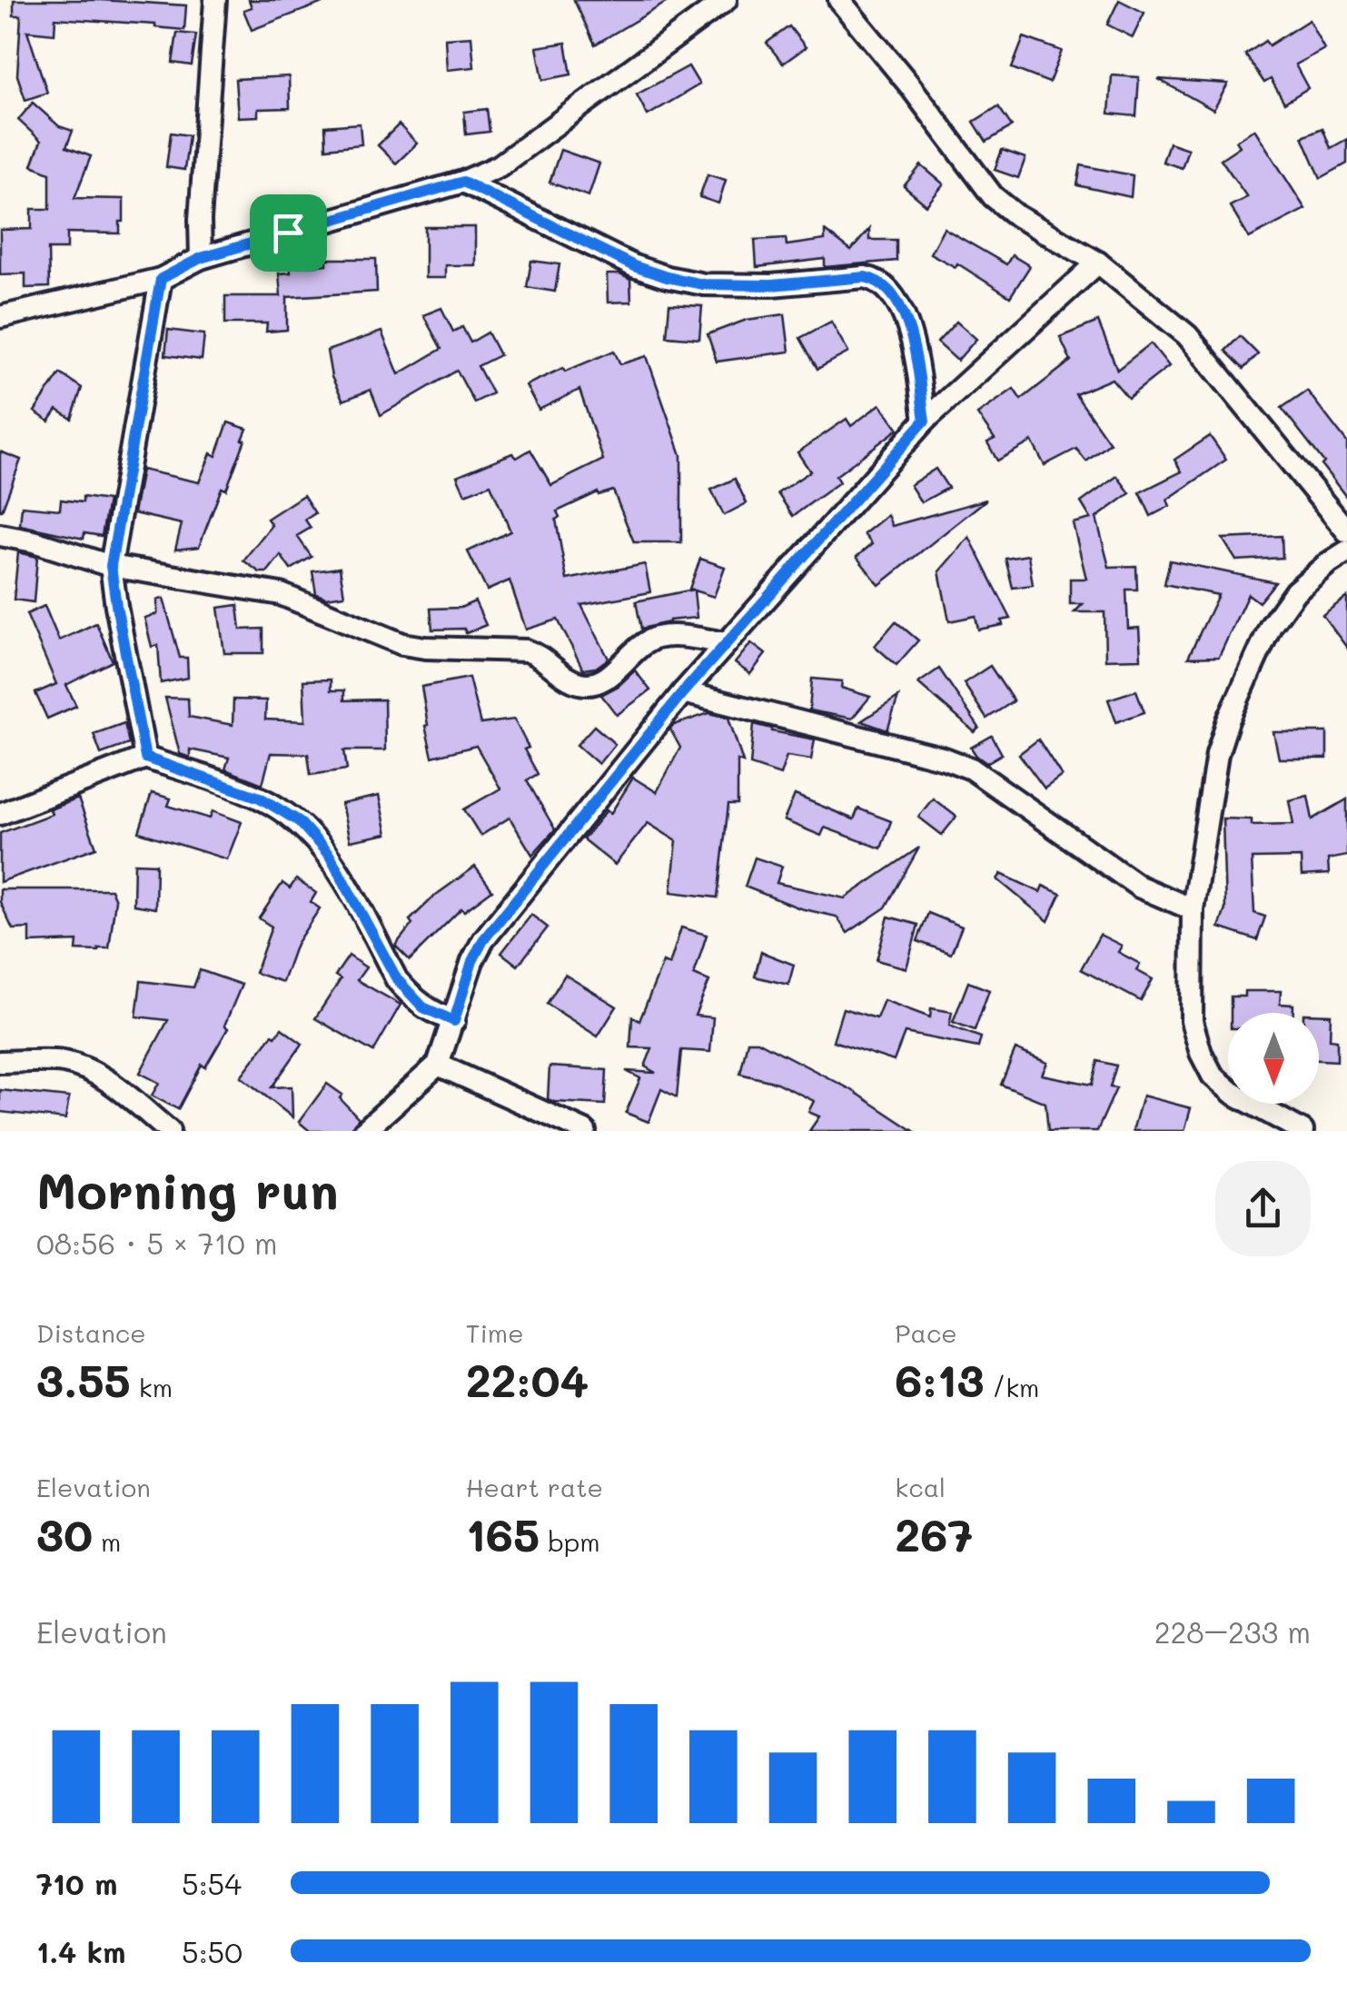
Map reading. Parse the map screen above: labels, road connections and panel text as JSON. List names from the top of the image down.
{
  "north": "bottom",
  "page": {
    "heading": ["Morning run", "08:56 · 5 × 710 m"],
    "stats": [
      ["Distance", "3.55 km"],
      ["Time", "22:04"],
      ["Pace", "6:13 /km"],
      ["Elevation", "30 m"],
      ["Heart rate", "165 bpm"],
      ["kcal", "267"]
    ],
    "chart": ["Elevation", "228–233 m"],
    "list": [
      {
        "name": "710 m",
        "note": "5:54"
      },
      {
        "name": "1.4 km",
        "note": "5:50"
      }
    ]
  }
}
